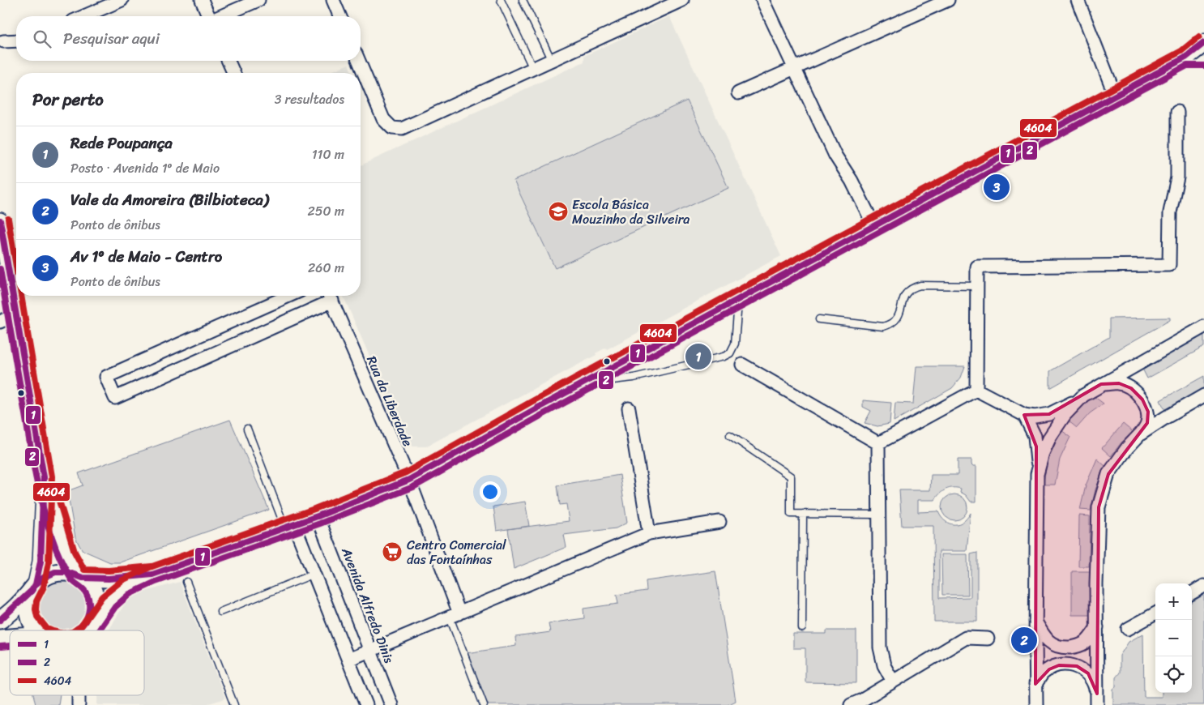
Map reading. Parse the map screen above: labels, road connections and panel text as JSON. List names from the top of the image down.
{
  "streets": {
    "street": ["Rua da Liberdade", "Avenida Alfredo Dinis"]
  },
  "places": {
    "school or university": ["Escola Básica Mouzinho da Silveira"],
    "supermarket": ["Centro Comercial das Fontaínhas"]
  },
  "lines": ["transit line 4604", "transit line 1", "transit line 2"],
  "legend": ["1", "2", "4604"],
  "page": {
    "search": "Pesquisar aqui",
    "heading": ["Por perto", "3 resultados"],
    "list": [
      {
        "mark": "1",
        "name": "Rede Poupança",
        "note": "Posto · Avenida 1º de Maio",
        "value": "110 m"
      },
      {
        "mark": "2",
        "name": "Vale da Amoreira (Bilbioteca)",
        "note": "Ponto de ônibus",
        "value": "250 m"
      },
      {
        "mark": "3",
        "name": "Av 1º de Maio - Centro",
        "note": "Ponto de ônibus",
        "value": "260 m"
      }
    ],
    "pins": ["3", "1", "2"],
    "map_buttons": ["+", "−"]
  }
}
